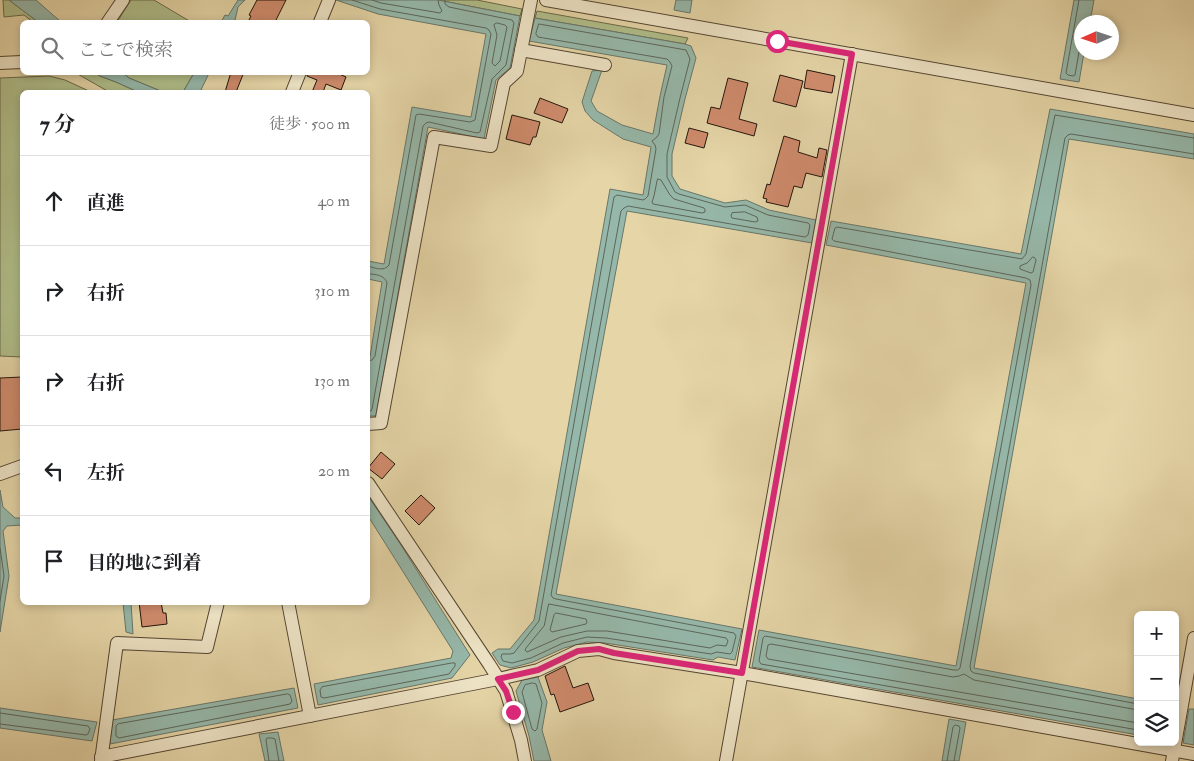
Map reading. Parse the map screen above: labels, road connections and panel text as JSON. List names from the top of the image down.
{
  "north": "left",
  "page": {
    "search": "ここで検索",
    "heading": ["7 分", "徒歩 · 500 m"],
    "list": [
      ["直進", "40 m"],
      ["右折", "310 m"],
      ["右折", "130 m"],
      ["左折", "20 m"],
      "目的地に到着"
    ],
    "map_buttons": ["+", "−"]
  }
}
